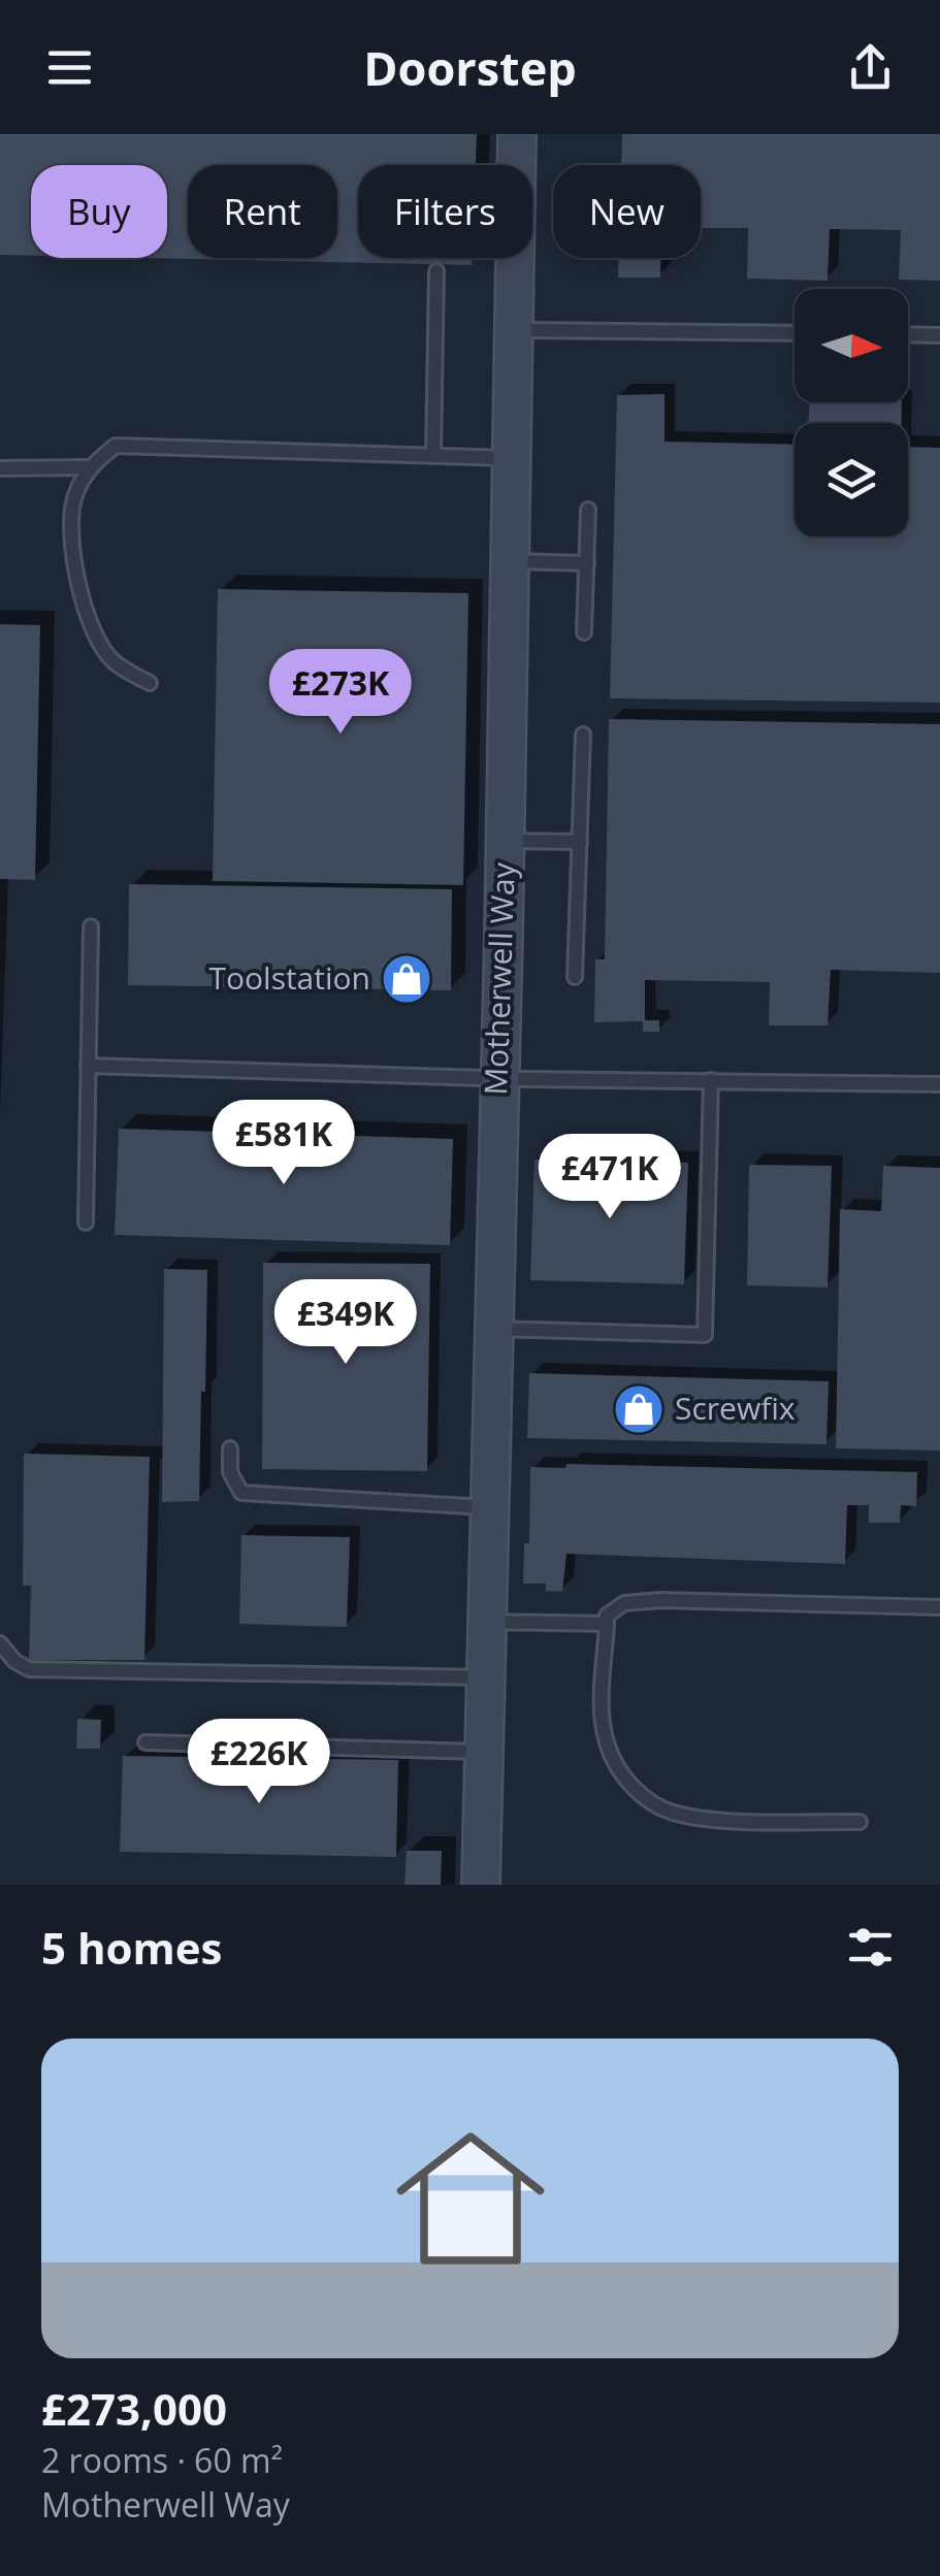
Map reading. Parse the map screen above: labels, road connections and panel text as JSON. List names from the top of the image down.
{
  "streets": {
    "street": ["Motherwell Way"]
  },
  "places": {
    "shop": ["Toolstation", "Screwfix"]
  },
  "north": "right",
  "page": {
    "header": "Doorstep",
    "chip": [
      "Buy",
      "Rent",
      "Filters",
      "New"
    ],
    "price": [
      "£273K",
      "£581K",
      "£471K",
      "£349K",
      "£226K"
    ],
    "heading": "5 homes",
    "list": [
      {
        "name": "£273,000",
        "note": "2 rooms · 60 m² · Motherwell Way"
      }
    ]
  }
}
